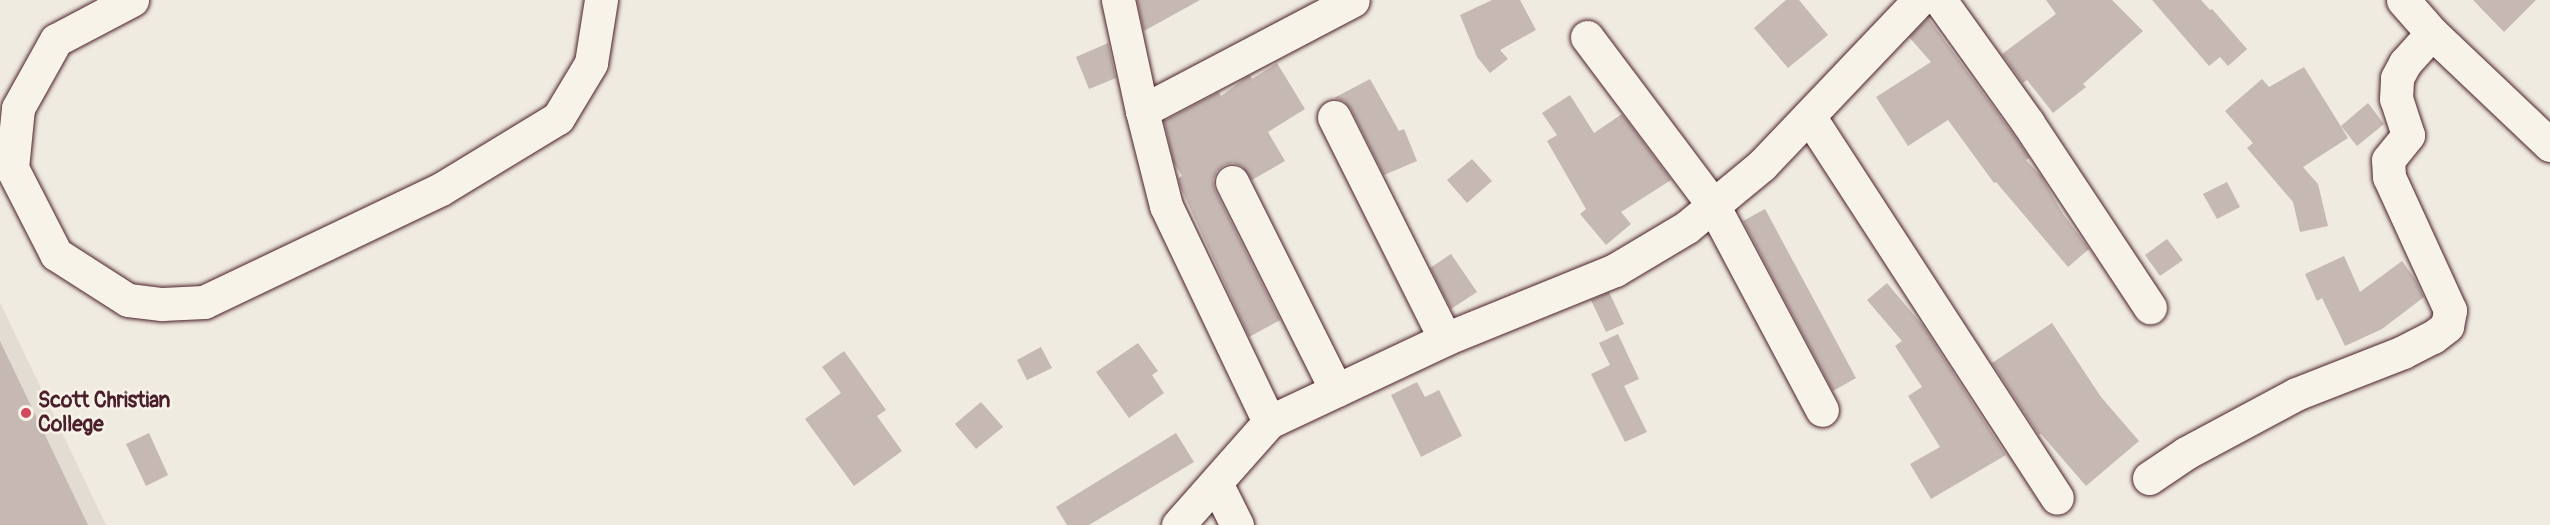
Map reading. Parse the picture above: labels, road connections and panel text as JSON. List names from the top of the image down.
{
  "places": ["Scott Christian College"]
}
